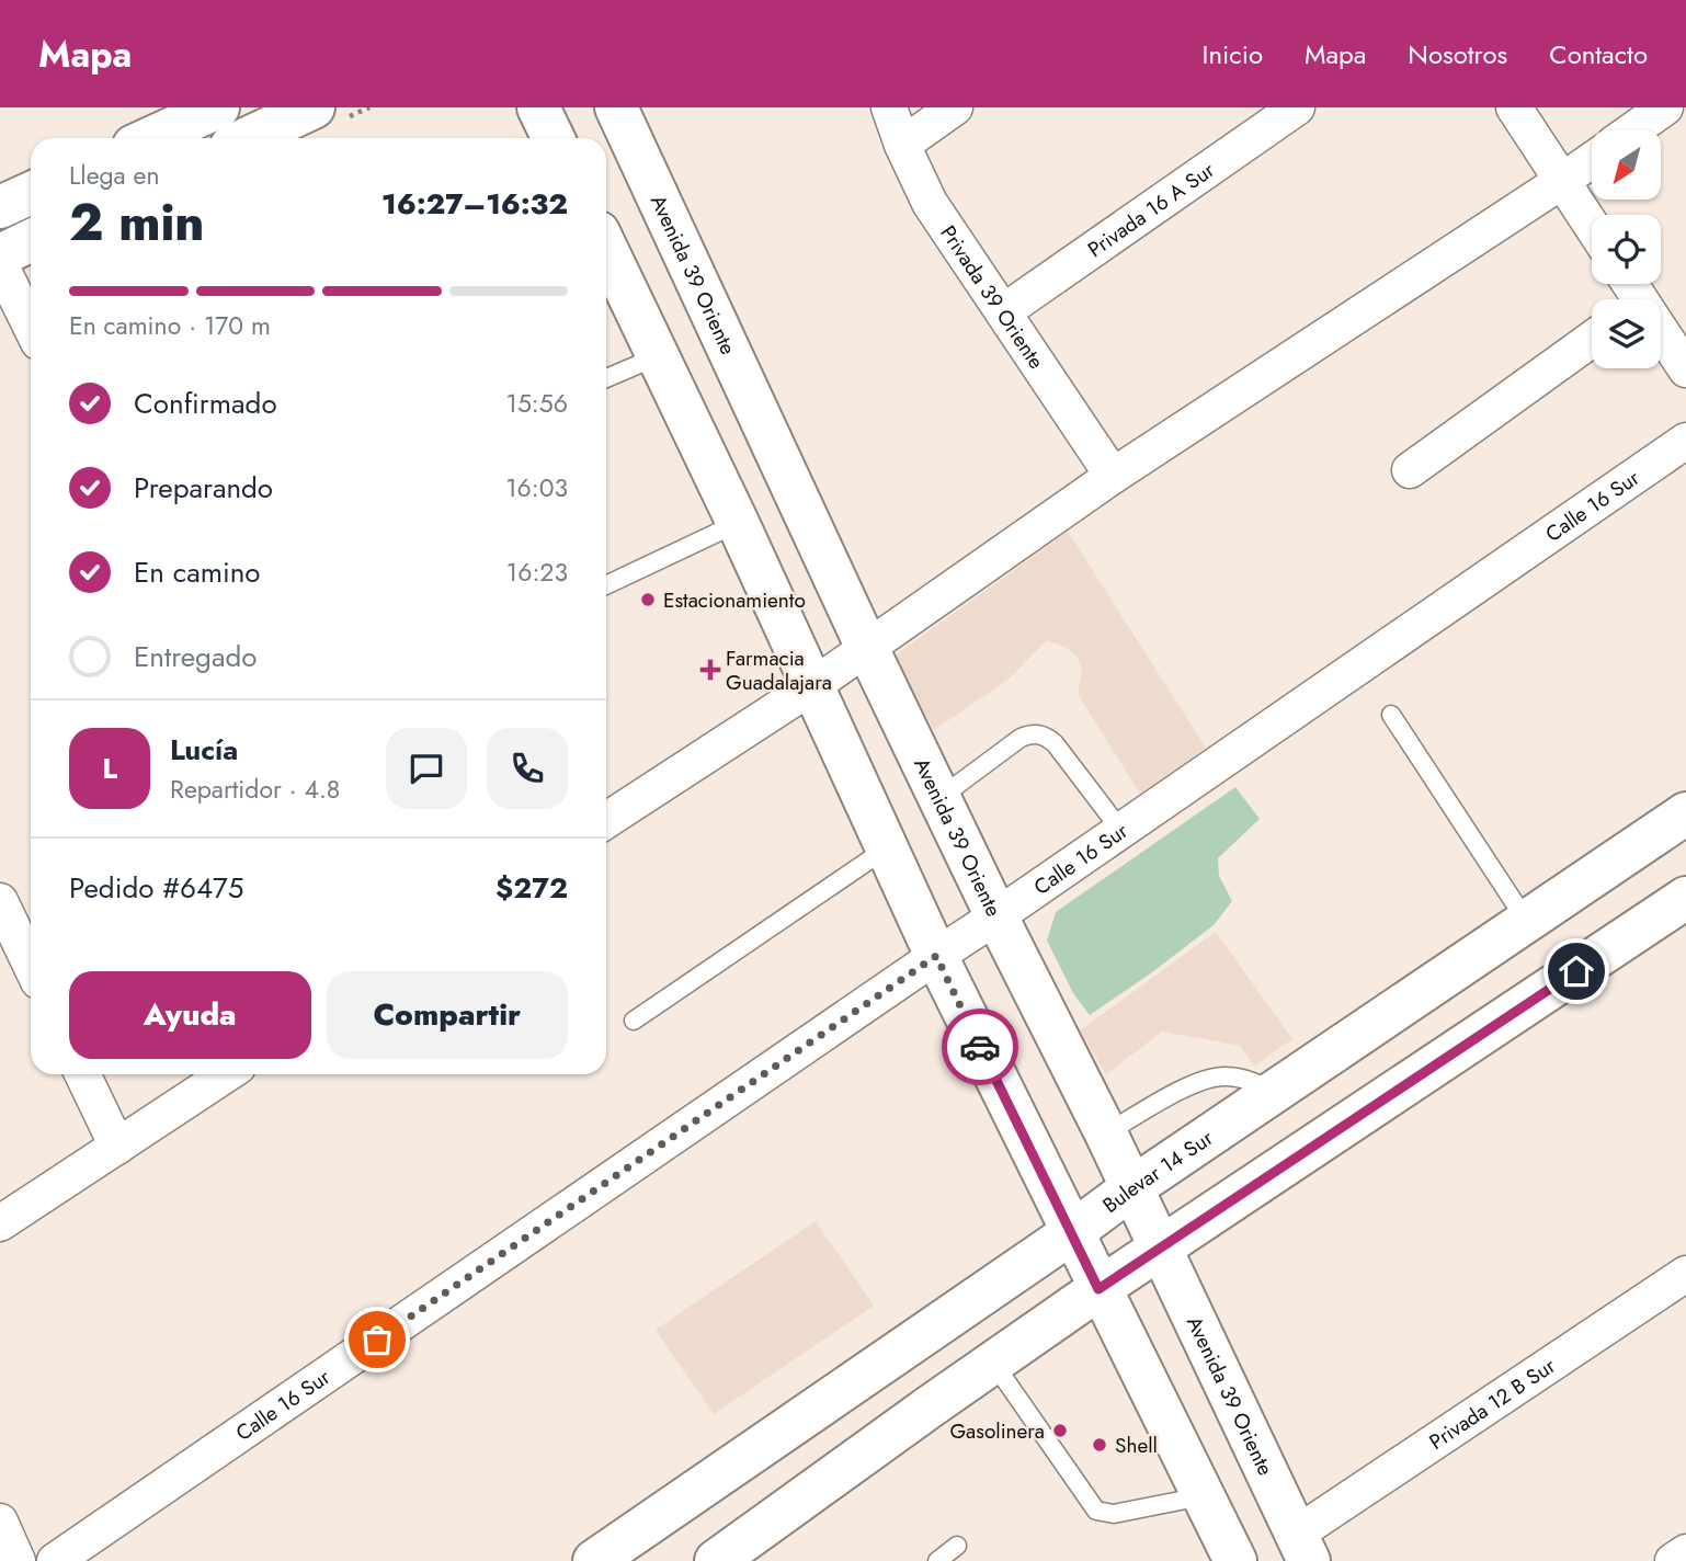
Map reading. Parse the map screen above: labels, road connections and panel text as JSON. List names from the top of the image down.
{
  "streets": {
    "main road": ["Avenida 39 Oriente", "Bulevar 14 Sur"],
    "street": [
      "Privada 16 A Sur",
      "Privada 39 Oriente",
      "Calle 16 Sur",
      "Privada 12 B Sur"
    ]
  },
  "crossings": [
    ["Privada 16 A Sur", "Privada 39 Oriente"],
    ["Avenida 39 Oriente", "Calle 16 Sur"],
    ["Avenida 39 Oriente", "Bulevar 14 Sur"],
    ["Avenida 39 Oriente", "Privada 12 B Sur"]
  ],
  "places": {
    "other": ["Estacionamiento", "Gasolinera", "Shell"],
    "health": ["Farmacia Guadalajara"]
  },
  "north": "bottom left",
  "page": {
    "header": "Mapa",
    "nav": [
      "Inicio",
      "Mapa",
      "Nosotros",
      "Contacto"
    ],
    "heading": ["2 min", "Llega en", "16:27–16:32"],
    "panel": [
      "Lucía",
      "Repartidor · 4.8",
      "Pedido #6475",
      "$272"
    ],
    "bar": "En camino · 170 m",
    "list": [
      ["Confirmado", "15:56"],
      ["Preparando", "16:03"],
      ["En camino", "16:23"],
      "Entregado"
    ],
    "round": "L",
    "buttons": ["Ayuda", "Compartir"]
  }
}
